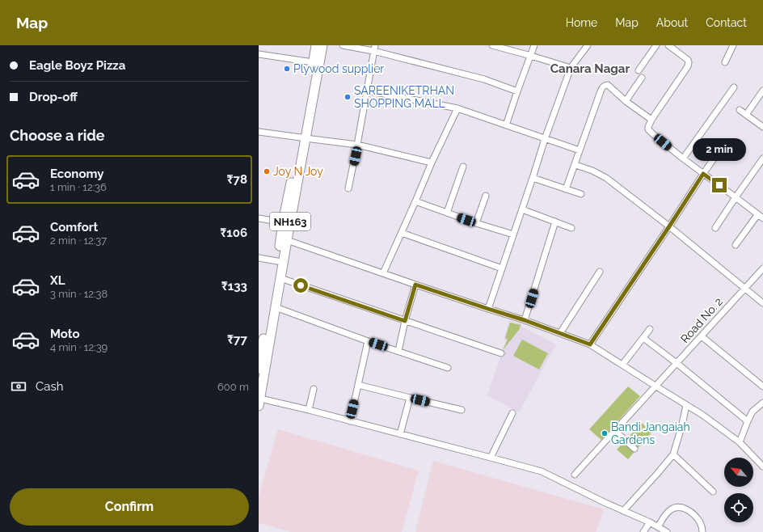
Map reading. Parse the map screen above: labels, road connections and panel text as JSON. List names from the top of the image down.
{
  "streets": {
    "highway": ["NH163"],
    "street": ["Road No. 2"]
  },
  "districts": ["Canara Nagar"],
  "places": [
    "Plywood supplier",
    "SAREENIKETRHAN SHOPPING MALL",
    "Joy N Joy",
    "Bandi Jangaiah Gardens"
  ],
  "north": "top left",
  "page": {
    "header": "Map",
    "nav": [
      "Home",
      "Map",
      "About",
      "Contact"
    ],
    "banner": ["Eagle Boyz Pizza", "Drop-off"],
    "heading": "Choose a ride",
    "bubble": "2 min",
    "list": [
      {
        "name": "Economy",
        "note": "1 min · 12:36",
        "value": "₹78"
      },
      {
        "name": "Comfort",
        "note": "2 min · 12:37",
        "value": "₹106"
      },
      {
        "name": "XL",
        "note": "3 min · 12:38",
        "value": "₹133"
      },
      {
        "name": "Moto",
        "note": "4 min · 12:39",
        "value": "₹77"
      }
    ],
    "pay": ["Cash", "600 m"],
    "buttons": "Confirm"
  }
}
